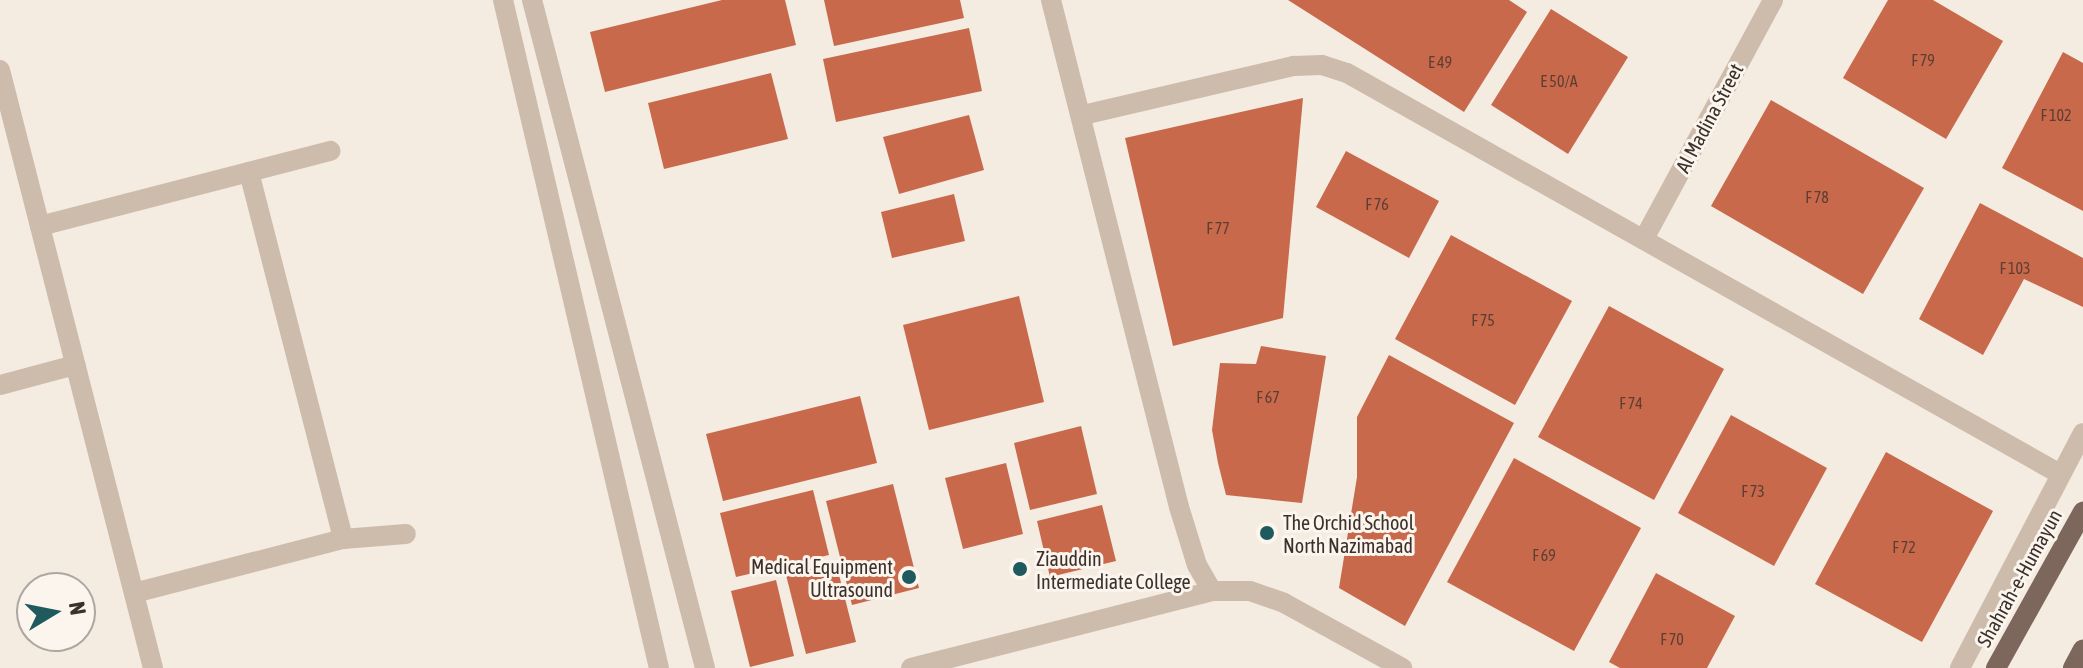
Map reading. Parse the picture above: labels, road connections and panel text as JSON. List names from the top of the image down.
{
  "streets": {
    "main road": ["Shahrah-e-Humayun"],
    "street": ["Al Madina Street"]
  },
  "places": ["The Orchid School North Nazimabad", "Ziauddin Intermediate College", "Medical Equipment Ultrasound"],
  "house_numbers": [
    "F 79",
    "E 49",
    "E 50/A",
    "F 102",
    "F 78",
    "F 76",
    "F 77",
    "F 103",
    "F 75",
    "F 67",
    "F 74",
    "F 73",
    "F 72",
    "F 69",
    "F 70"
  ],
  "north": "right"
}
